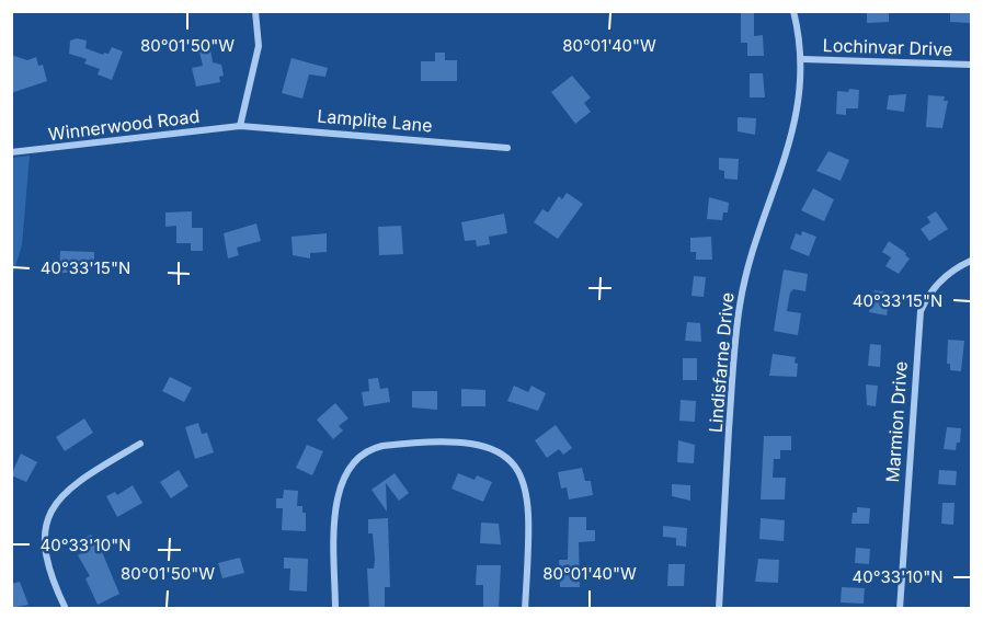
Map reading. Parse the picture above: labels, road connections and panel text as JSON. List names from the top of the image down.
{
  "streets": {
    "street": [
      "Lochinvar Drive",
      "Lamplite Lane",
      "Winnerwood Road",
      "Lindisfarne Drive",
      "Marmion Drive"
    ]
  },
  "crossings": [
    ["Lochinvar Drive", "Lindisfarne Drive"],
    ["Lamplite Lane", "Winnerwood Road"]
  ],
  "coordinates": [
    "80°01'50\"W",
    "80°01'40\"W",
    "40°33'15\"N",
    "40°33'10\"N"
  ]
}
